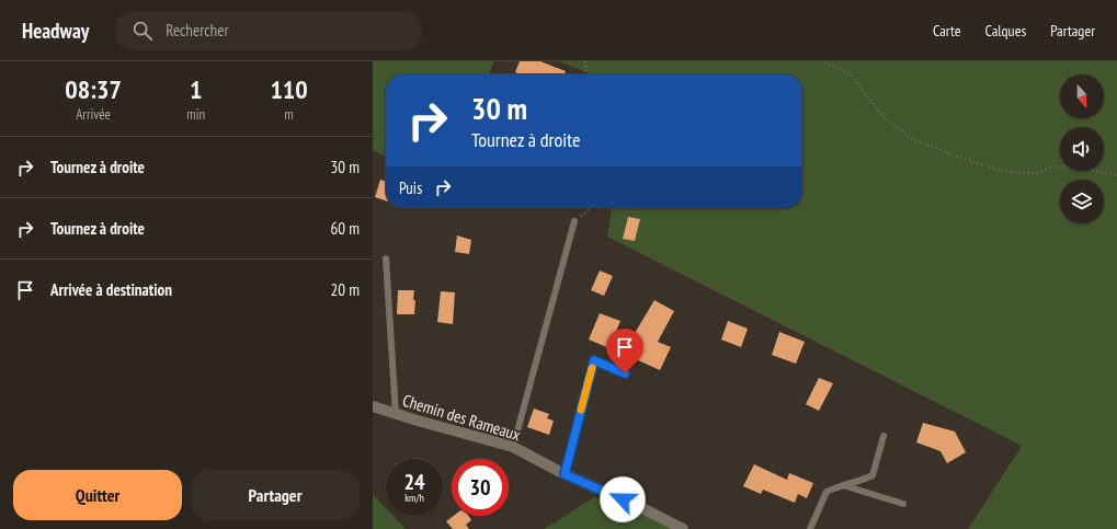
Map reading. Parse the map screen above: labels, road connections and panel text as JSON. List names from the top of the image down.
{
  "streets": {
    "street": ["Chemin des Rameaux"]
  },
  "north": "bottom",
  "page": {
    "header": "Headway",
    "search": "Rechercher",
    "nav": ["Carte", "Calques", "Partager"],
    "eta": [
      "08:37",
      "Arrivée",
      "1",
      "min",
      "110",
      "m"
    ],
    "turn": ["30 m", "Tournez à droite"],
    "list": [
      {
        "name": "Tournez à droite",
        "value": "30 m"
      },
      {
        "name": "Tournez à droite",
        "value": "60 m"
      },
      {
        "name": "Arrivée à destination",
        "value": "20 m"
      }
    ],
    "then": "Puis",
    "speed": "24 km/h",
    "limit": "30",
    "buttons": ["Quitter", "Partager"]
  }
}
